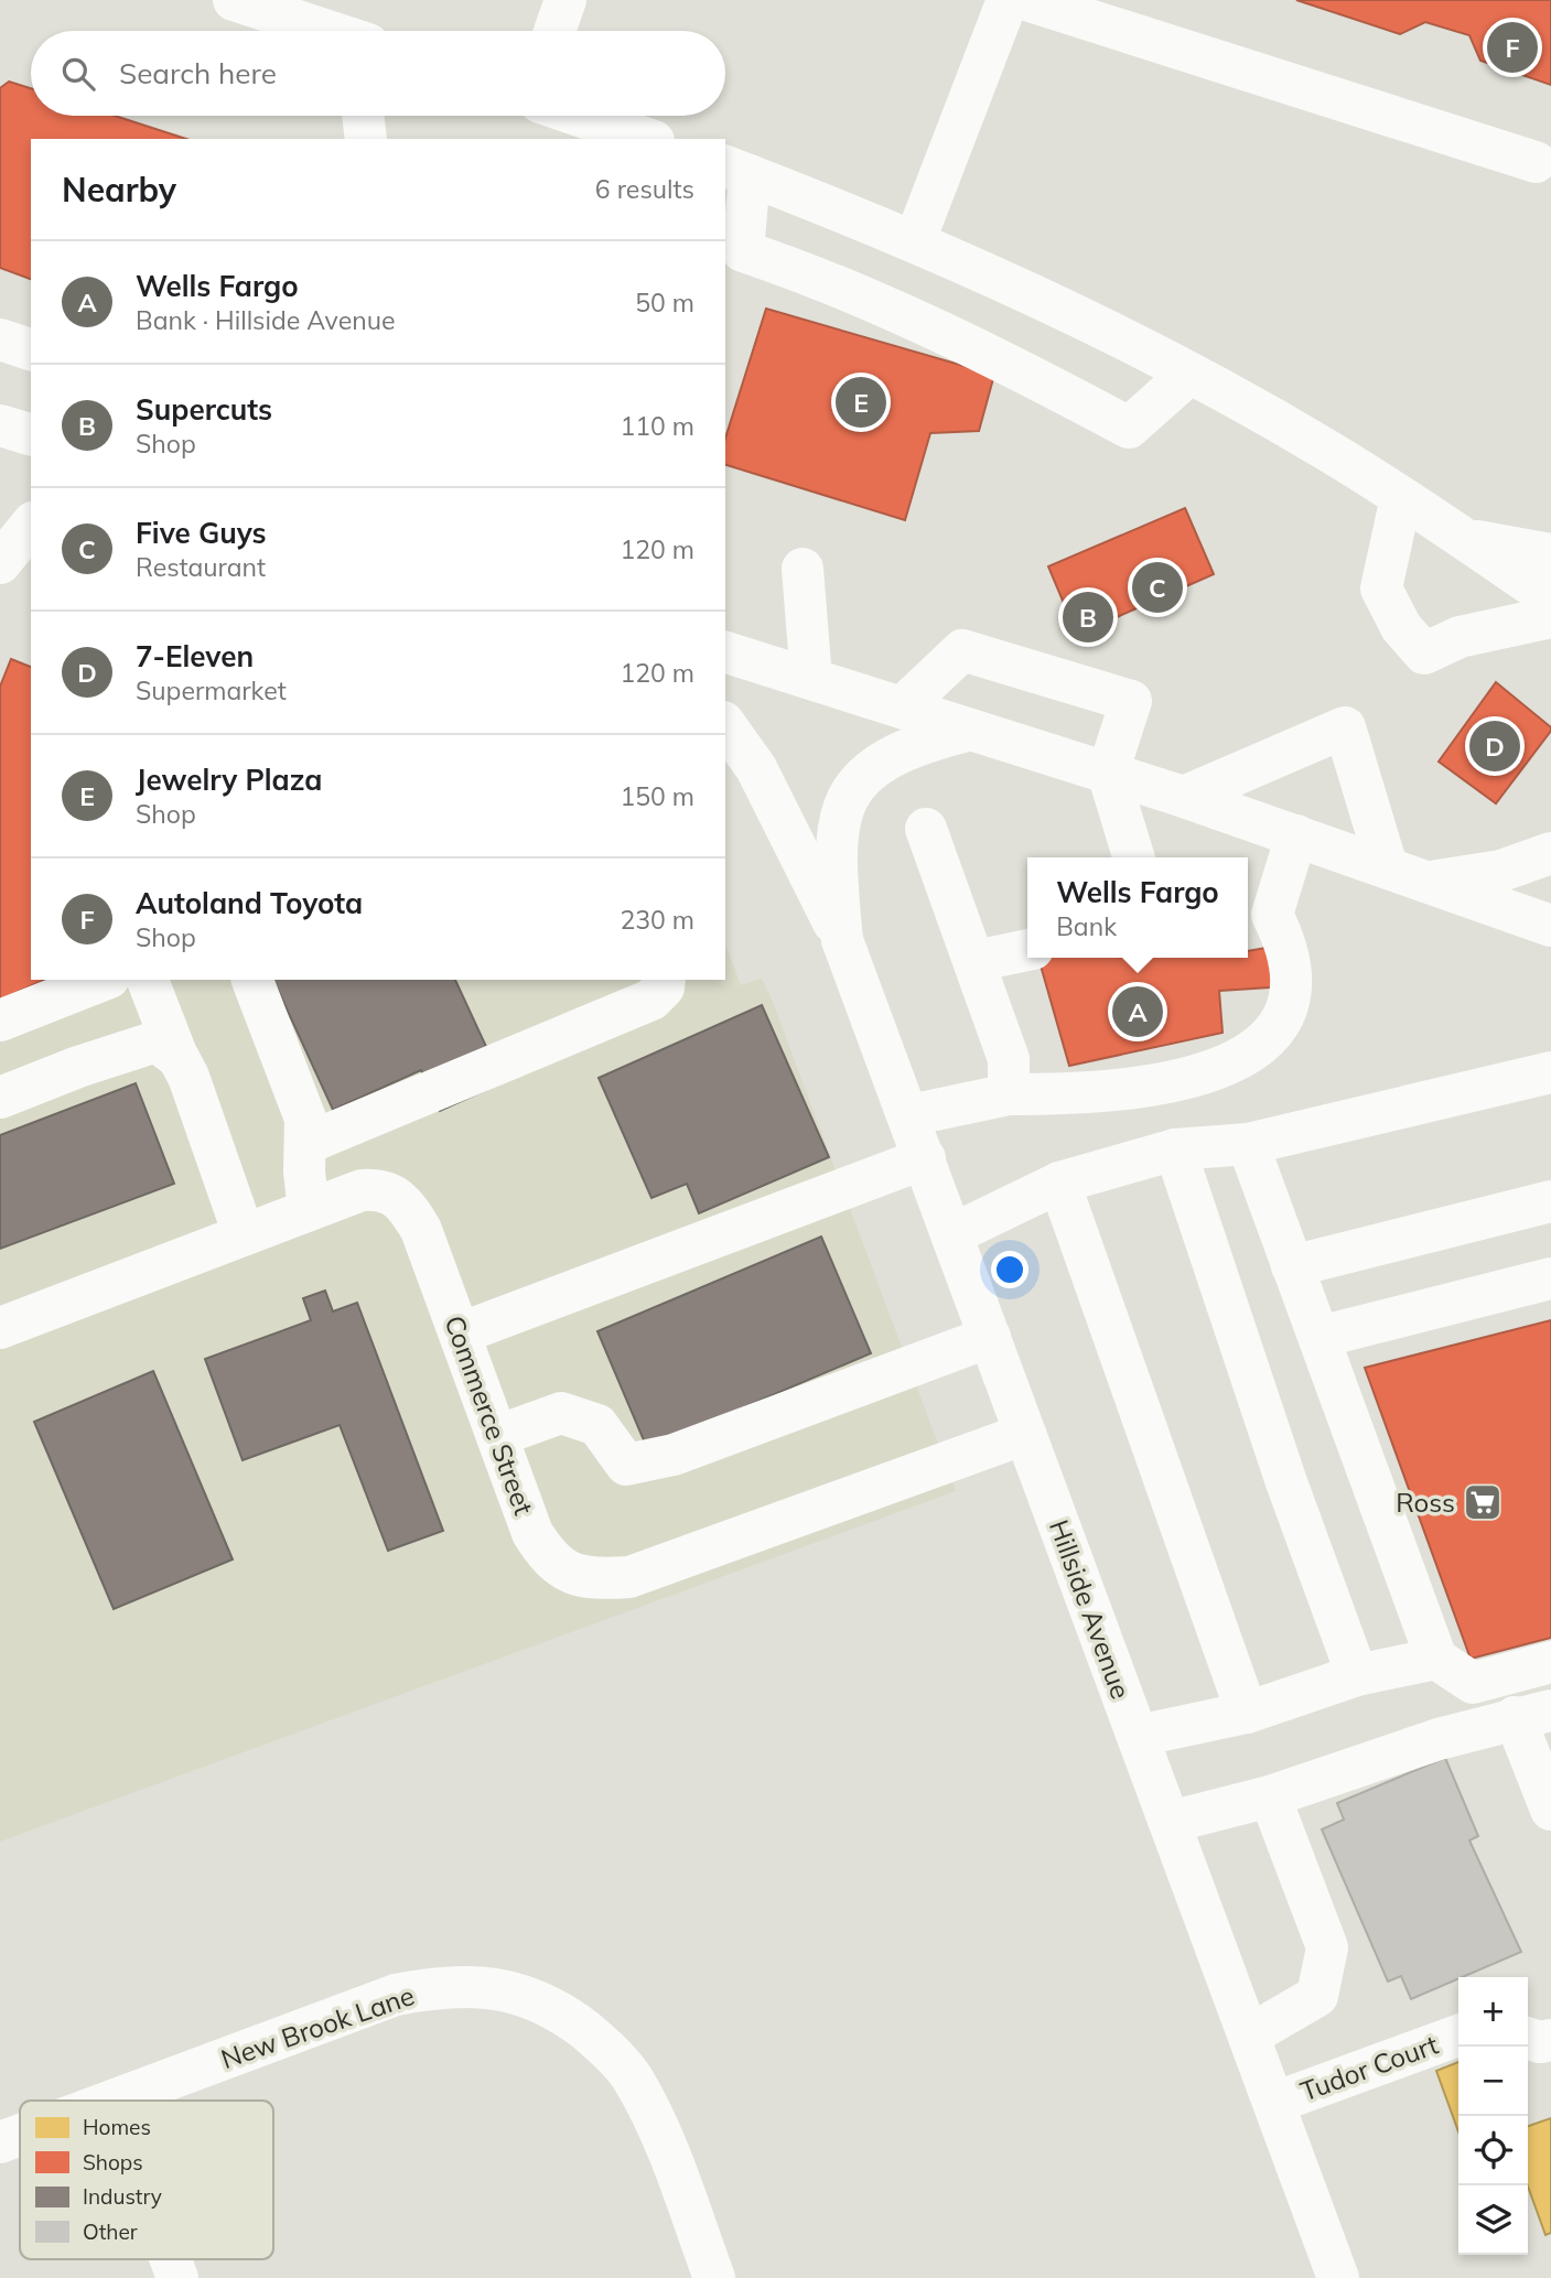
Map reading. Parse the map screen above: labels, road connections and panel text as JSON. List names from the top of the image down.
{
  "streets": {
    "main road": [
      "Commerce Street",
      "Hillside Avenue",
      "New Brook Lane",
      "Tudor Court"
    ]
  },
  "crossings": [
    ["Commerce Street", "Hillside Avenue"],
    ["Hillside Avenue", "Tudor Court"]
  ],
  "places": {
    "supermarket": ["Ross"]
  },
  "legend": [
    "Homes",
    "Shops",
    "Industry",
    "Other"
  ],
  "page": {
    "pins": [
      "F",
      "E",
      "C",
      "B",
      "D",
      "A"
    ],
    "search": "Search here",
    "heading": ["Nearby", "6 results"],
    "list": [
      {
        "mark": "A",
        "name": "Wells Fargo",
        "note": "Bank · Hillside Avenue",
        "value": "50 m"
      },
      {
        "mark": "B",
        "name": "Supercuts",
        "note": "Shop",
        "value": "110 m"
      },
      {
        "mark": "C",
        "name": "Five Guys",
        "note": "Restaurant",
        "value": "120 m"
      },
      {
        "mark": "D",
        "name": "7-Eleven",
        "note": "Supermarket",
        "value": "120 m"
      },
      {
        "mark": "E",
        "name": "Jewelry Plaza",
        "note": "Shop",
        "value": "150 m"
      },
      {
        "mark": "F",
        "name": "Autoland Toyota",
        "note": "Shop",
        "value": "230 m"
      }
    ],
    "popup": ["Wells Fargo", "Bank"],
    "map_buttons": ["+", "−"]
  }
}
